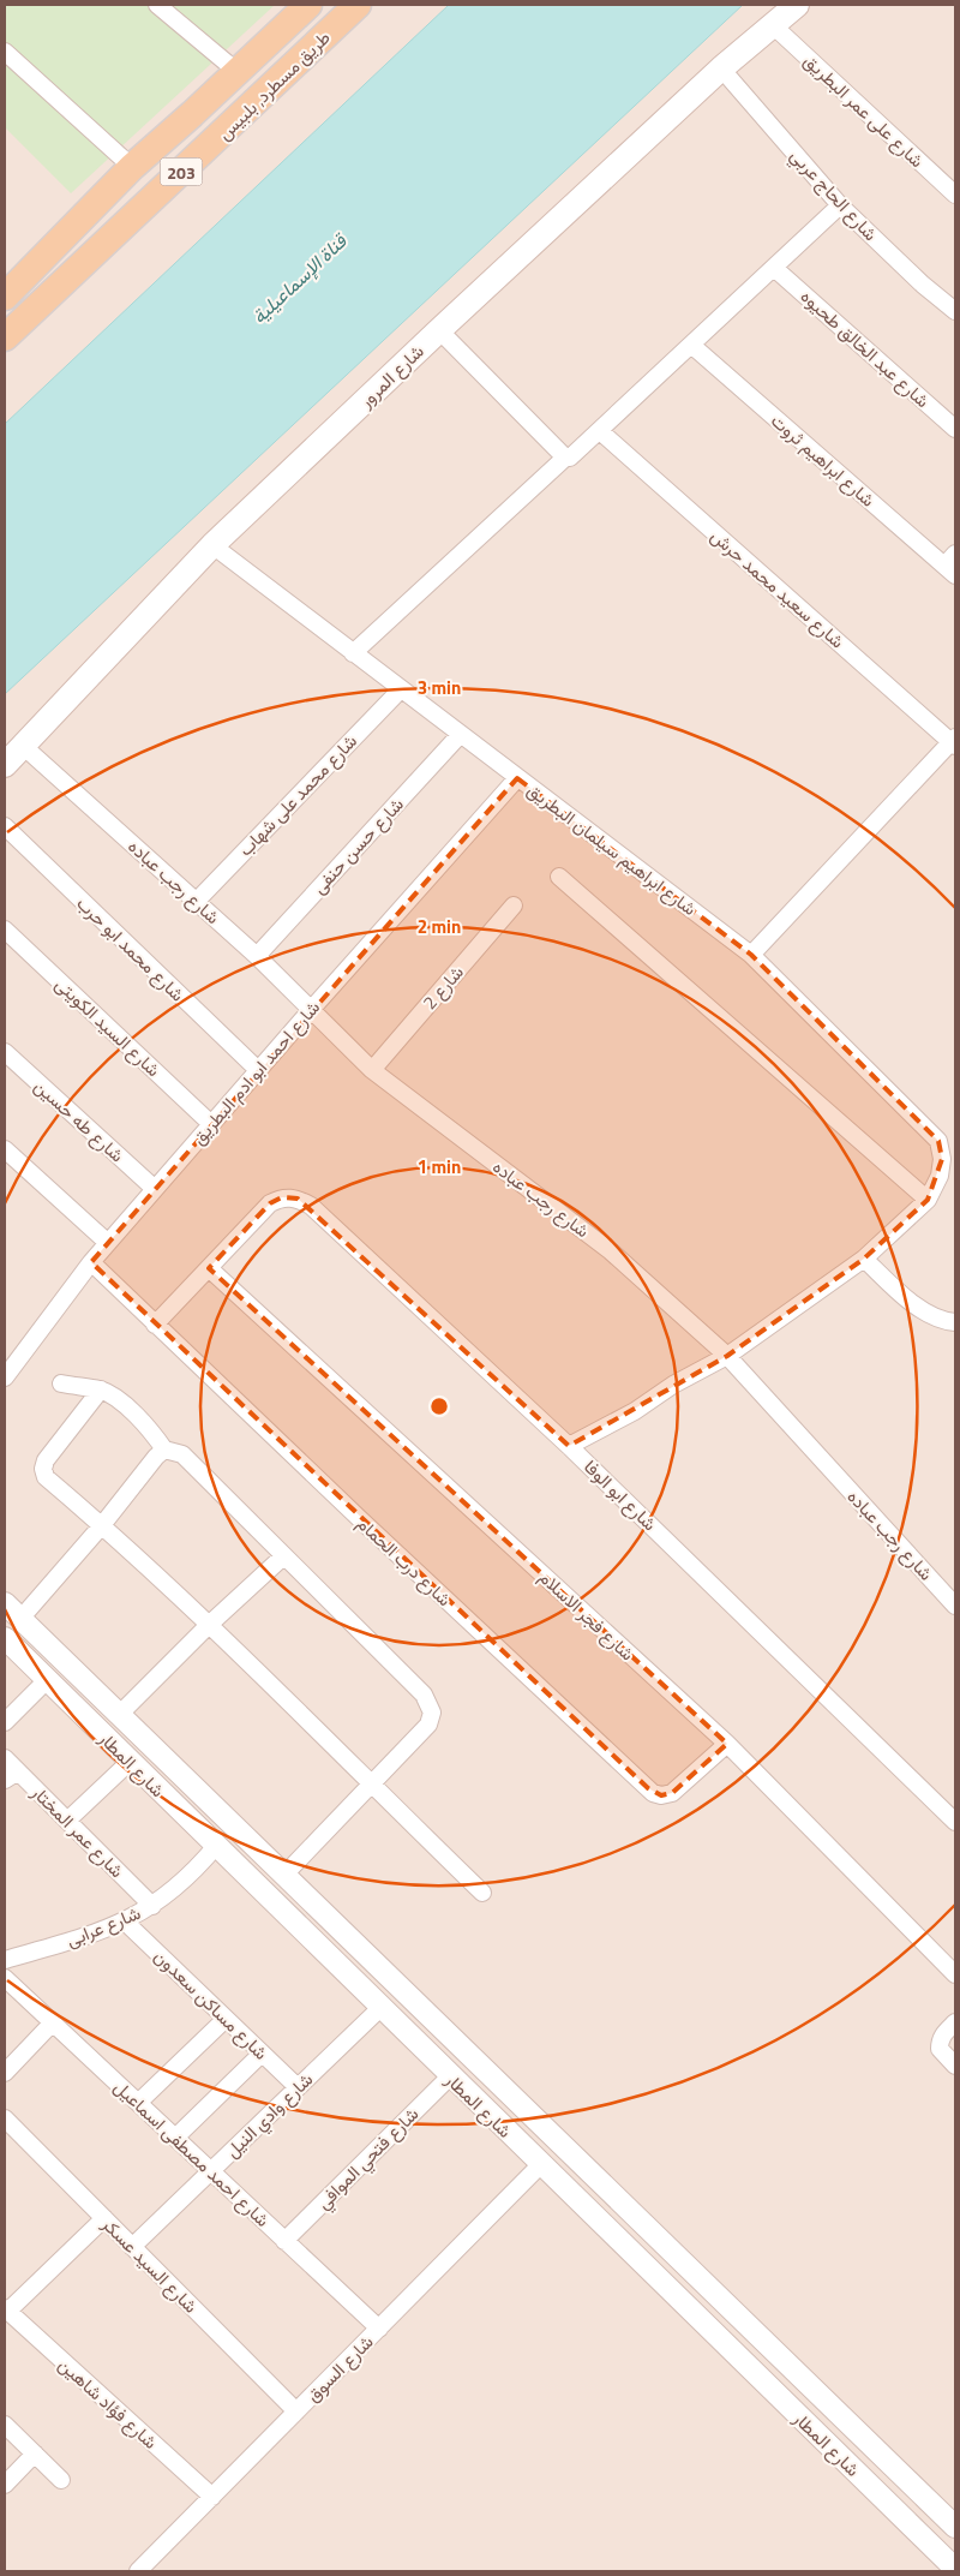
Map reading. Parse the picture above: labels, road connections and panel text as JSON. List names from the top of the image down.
{
  "streets": {
    "main road": ["طريق مسطرد, بلبيس", "203", "شارع المرور"],
    "street": [
      "شارع على عمر البطريق",
      "شارع الحاج عربي",
      "شارع عبد الخالق طحيوه",
      "شارع ابراهيم ثروت",
      "شارع سعيد محمد حرش",
      "شارع محمد على شهاب",
      "شارع حسن حنفى",
      "شارع ابراهيم سيلمان البطريق",
      "شارع رجب عباده",
      "شارع محمد ابو حرب",
      "شارع 2",
      "شارع السيد الكويتى",
      "شارع احمد ابو ادم البطريق",
      "شارع طه حسين",
      "شارع ابو الوفا",
      "شارع درب الحمام",
      "شارع فجر الاسلام",
      "شارع المطار",
      "شارع عمر المختار",
      "شارع عرابى",
      "شارع مساكن سعدون",
      "شارع وادي النيل",
      "شارع احمد مصطفى اسماعيل",
      "شارع فتحي الموافي",
      "شارع السيد عسكر",
      "شارع السوق",
      "شارع فؤاد شاهين"
    ]
  },
  "crossings": [
    ["شارع على عمر البطريق", "شارع المرور"],
    ["شارع الحاج عربي", "شارع المرور"],
    ["شارع المرور", "شارع ابراهيم سيلمان البطريق"],
    ["شارع المرور", "شارع رجب عباده"],
    ["شارع محمد على شهاب", "شارع ابراهيم سيلمان البطريق"],
    ["شارع محمد على شهاب", "شارع رجب عباده"],
    ["شارع حسن حنفى", "شارع ابراهيم سيلمان البطريق"],
    ["شارع حسن حنفى", "شارع رجب عباده"],
    ["شارع ابراهيم سيلمان البطريق", "شارع احمد ابو ادم البطريق"],
    ["شارع رجب عباده", "شارع 2"],
    ["شارع رجب عباده", "شارع احمد ابو ادم البطريق"],
    ["شارع محمد ابو حرب", "شارع احمد ابو ادم البطريق"],
    ["شارع السيد الكويتى", "شارع احمد ابو ادم البطريق"],
    ["شارع احمد ابو ادم البطريق", "شارع طه حسين"],
    ["شارع احمد ابو ادم البطريق", "شارع درب الحمام"],
    ["شارع ابو الوفا", "شارع فجر الاسلام"],
    ["شارع درب الحمام", "شارع فجر الاسلام"],
    ["شارع المطار", "شارع عرابى"],
    ["شارع المطار", "شارع وادي النيل"],
    ["شارع المطار", "شارع فتحي الموافي"],
    ["شارع المطار", "شارع السوق"],
    ["شارع عمر المختار", "شارع عرابى"],
    ["شارع عرابى", "شارع مساكن سعدون"],
    ["شارع مساكن سعدون", "شارع وادي النيل"],
    ["شارع وادي النيل", "شارع احمد مصطفى اسماعيل"],
    ["شارع وادي النيل", "شارع السيد عسكر"],
    ["شارع احمد مصطفى اسماعيل", "شارع فتحي الموافي"],
    ["شارع احمد مصطفى اسماعيل", "شارع السوق"],
    ["شارع السيد عسكر", "شارع السوق"],
    ["شارع السوق", "شارع فؤاد شاهين"]
  ],
  "water": ["قناة الإسماعيلية"],
  "rings": ["3 min", "2 min", "1 min"]
}
